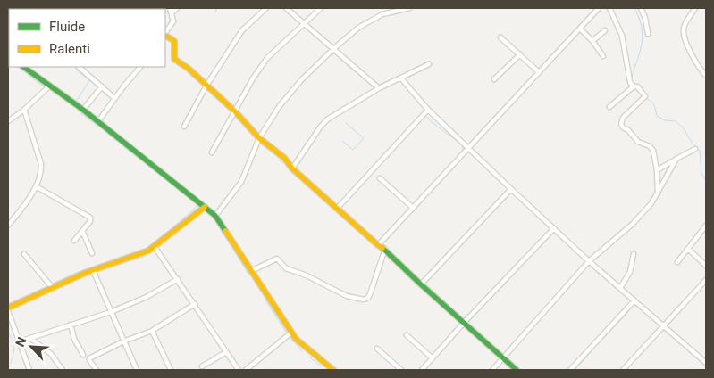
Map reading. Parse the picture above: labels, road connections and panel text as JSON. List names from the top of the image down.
{
  "legend": ["Fluide", "Ralenti"],
  "north": "top left"
}
